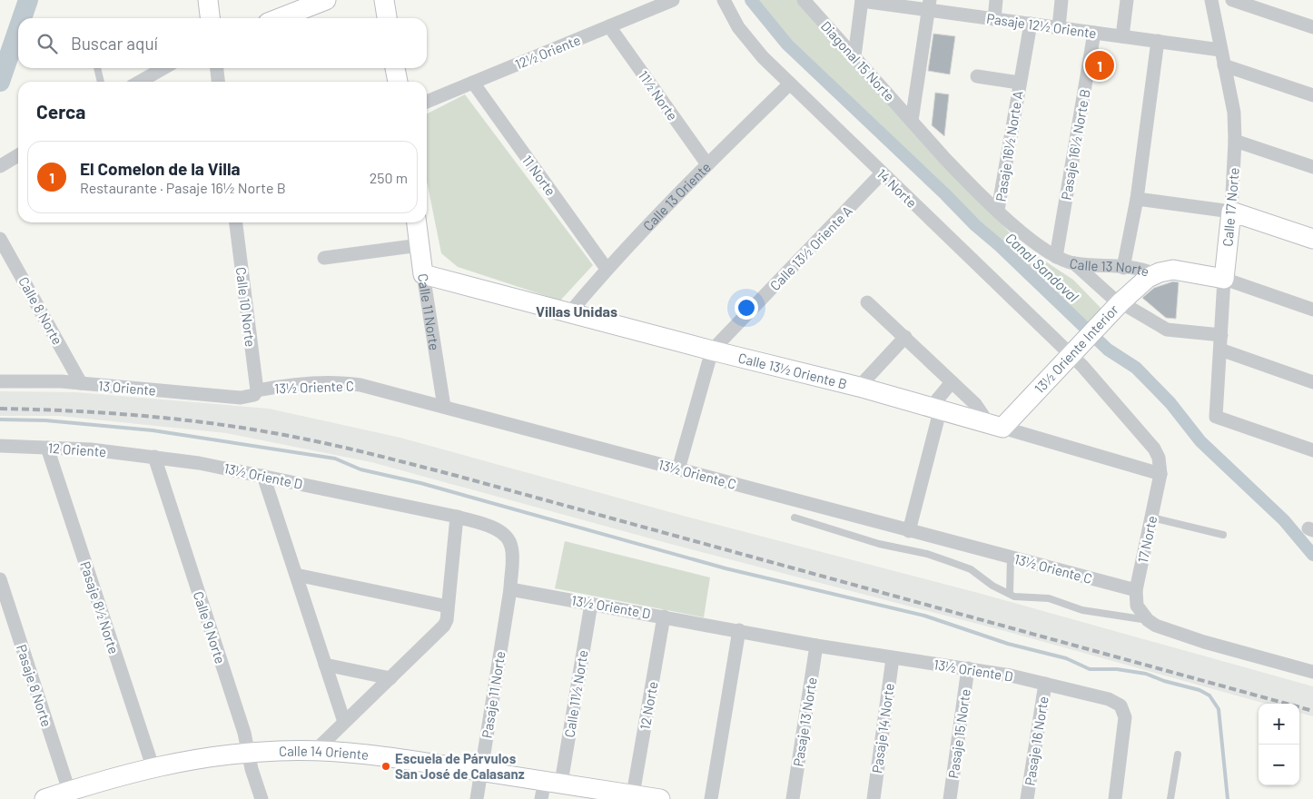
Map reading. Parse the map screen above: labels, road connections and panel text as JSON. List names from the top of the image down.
{
  "streets": {
    "street": [
      "Pasaje 12½ Oriente",
      "12½ Oriente",
      "Diagonal 15 Norte",
      "11½ Norte",
      "Pasaje 16½ Norte B",
      "Pasaje 16½ Norte A",
      "11 Norte",
      "14 Norte",
      "Calle 13 Oriente",
      "Calle 17 Norte",
      "Calle 13½ Oriente A",
      "Calle 13 Norte",
      "Calle 10 Norte",
      "Calle 8 Norte",
      "Calle 11 Norte",
      "13½ Oriente Interior",
      "Calle 13½ Oriente B",
      "13½ Oriente C",
      "13 Oriente",
      "12 Oriente",
      "13½ Oriente D",
      "17 Norte",
      "Pasaje 8½ Norte",
      "Calle 9 Norte",
      "Pasaje 8 Norte",
      "Calle 11½ Norte",
      "Pasaje 11 Norte",
      "12 Norte",
      "Pasaje 13 Norte",
      "Pasaje 14 Norte",
      "Pasaje 15 Norte",
      "Pasaje 16 Norte",
      "Calle 14 Oriente"
    ]
  },
  "crossings": [
    ["Pasaje 12½ Oriente", "Pasaje 16½ Norte B"],
    ["Pasaje 12½ Oriente", "Pasaje 16½ Norte A"],
    ["Pasaje 12½ Oriente", "Calle 17 Norte"],
    ["12½ Oriente", "11½ Norte"],
    ["12½ Oriente", "11 Norte"],
    ["Diagonal 15 Norte", "Calle 13 Norte"],
    ["11½ Norte", "Calle 13 Oriente"],
    ["Pasaje 16½ Norte B", "Calle 13 Norte"],
    ["Pasaje 16½ Norte A", "Calle 13 Norte"],
    ["11 Norte", "Calle 13 Oriente"],
    ["14 Norte", "Calle 13 Oriente"],
    ["14 Norte", "Calle 13½ Oriente A"],
    ["14 Norte", "13½ Oriente Interior"],
    ["14 Norte", "Calle 13½ Oriente B"],
    ["14 Norte", "17 Norte"],
    ["Calle 13 Oriente", "Calle 13½ Oriente B"],
    ["Calle 17 Norte", "Calle 13 Norte"],
    ["Calle 13½ Oriente A", "Calle 13½ Oriente B"],
    ["Calle 13½ Oriente A", "13½ Oriente C"],
    ["Calle 13 Norte", "13½ Oriente Interior"],
    ["Calle 10 Norte", "13½ Oriente C"],
    ["Calle 10 Norte", "13 Oriente"],
    ["Calle 8 Norte", "13 Oriente"],
    ["Calle 11 Norte", "Calle 13½ Oriente B"],
    ["Calle 11 Norte", "13½ Oriente C"],
    ["13½ Oriente Interior", "Calle 13½ Oriente B"],
    ["Calle 13½ Oriente B", "17 Norte"],
    ["13½ Oriente C", "13 Oriente"],
    ["13½ Oriente C", "17 Norte"],
    ["12 Oriente", "13½ Oriente D"],
    ["12 Oriente", "Pasaje 8½ Norte"],
    ["12 Oriente", "Calle 9 Norte"],
    ["13½ Oriente D", "Calle 9 Norte"],
    ["13½ Oriente D", "Calle 11½ Norte"],
    ["13½ Oriente D", "Pasaje 11 Norte"],
    ["13½ Oriente D", "12 Norte"],
    ["13½ Oriente D", "Pasaje 13 Norte"],
    ["13½ Oriente D", "Pasaje 14 Norte"],
    ["13½ Oriente D", "Pasaje 15 Norte"],
    ["13½ Oriente D", "Pasaje 16 Norte"],
    ["Pasaje 8½ Norte", "Calle 14 Oriente"],
    ["Calle 9 Norte", "Calle 14 Oriente"],
    ["Pasaje 8 Norte", "Calle 14 Oriente"],
    ["Calle 11½ Norte", "Calle 14 Oriente"],
    ["Pasaje 11 Norte", "Calle 14 Oriente"],
    ["12 Norte", "Calle 14 Oriente"]
  ],
  "districts": ["Villas Unidas"],
  "water": ["Canal Sandoval"],
  "places": ["Escuela de Párvulos San José de Calasanz"],
  "page": {
    "search": "Buscar aquí",
    "pins": "1",
    "heading": "Cerca",
    "list": [
      {
        "mark": "1",
        "name": "El Comelon de la Villa",
        "note": "Restaurante · Pasaje 16½ Norte B",
        "value": "250 m"
      }
    ],
    "map_buttons": ["+", "−"]
  }
}
